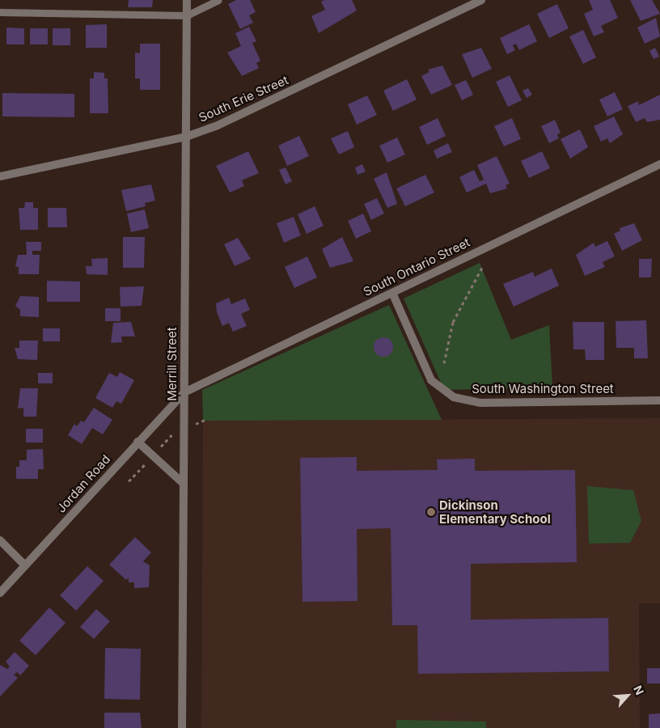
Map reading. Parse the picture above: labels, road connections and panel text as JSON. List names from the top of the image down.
{
  "streets": {
    "street": [
      "South Erie Street",
      "South Ontario Street",
      "Merrill Street",
      "South Washington Street",
      "Jordan Road"
    ]
  },
  "crossings": [
    ["South Erie Street", "Merrill Street"],
    ["South Ontario Street", "Merrill Street"],
    ["South Ontario Street", "South Washington Street"],
    ["South Ontario Street", "Jordan Road"],
    ["Merrill Street", "Jordan Road"]
  ],
  "places": ["Dickinson Elementary School"],
  "north": "top right"
}
